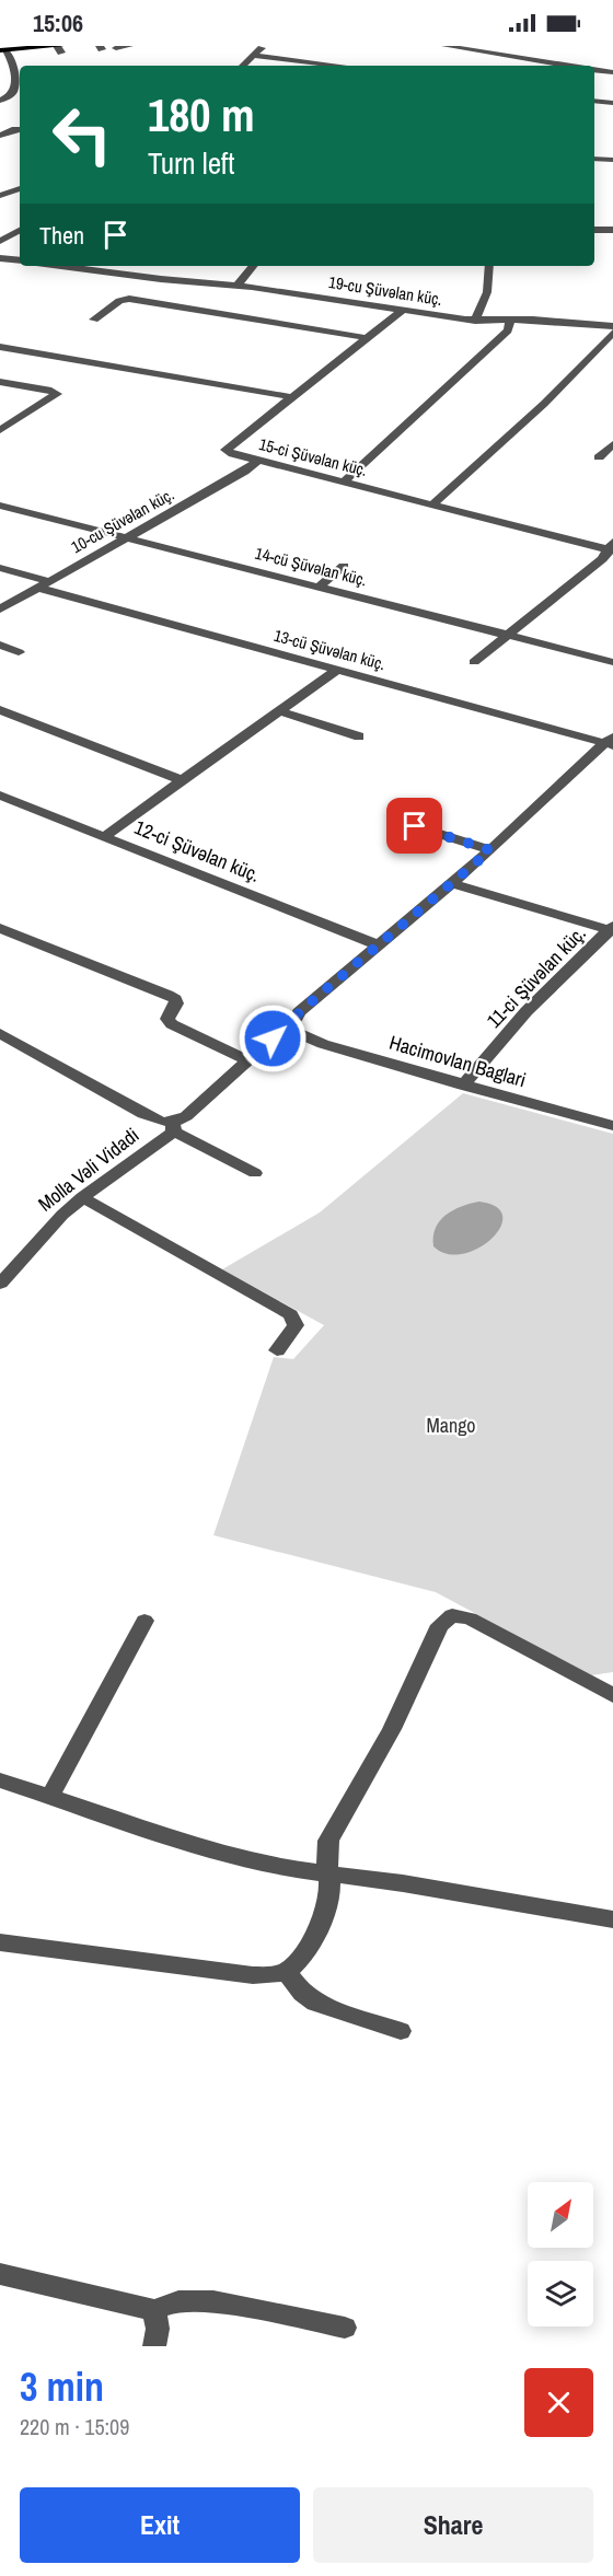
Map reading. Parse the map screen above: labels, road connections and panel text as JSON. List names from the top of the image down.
{
  "streets": {
    "street": [
      "19-cu Şüvəlan küç.",
      "15-ci Şüvəlan küç.",
      "10-cu Şüvəlan küç.",
      "14-cü Şüvəlan küç.",
      "13-cü Şüvəlan küç.",
      "12-ci Şüvəlan küç.",
      "11-ci Şüvəlan küç.",
      "Hacimovlan Baglari",
      "Molla Vəli Vidadi"
    ]
  },
  "crossings": [
    ["19-cu Şüvəlan küç.", "15-ci Şüvəlan küç."],
    ["15-ci Şüvəlan küç.", "10-cu Şüvəlan küç."],
    ["10-cu Şüvəlan küç.", "14-cü Şüvəlan küç."],
    ["10-cu Şüvəlan küç.", "13-cü Şüvəlan küç."],
    ["11-ci Şüvəlan küç.", "Hacimovlan Baglari"],
    ["Hacimovlan Baglari", "Molla Vəli Vidadi"]
  ],
  "parks": ["Mango"],
  "north": "top right",
  "page": {
    "status": "15:06",
    "turn": ["180 m", "Turn left"],
    "then": "Then",
    "heading": ["3 min", "220 m · 15:09"],
    "buttons": ["Exit", "Share"]
  }
}
